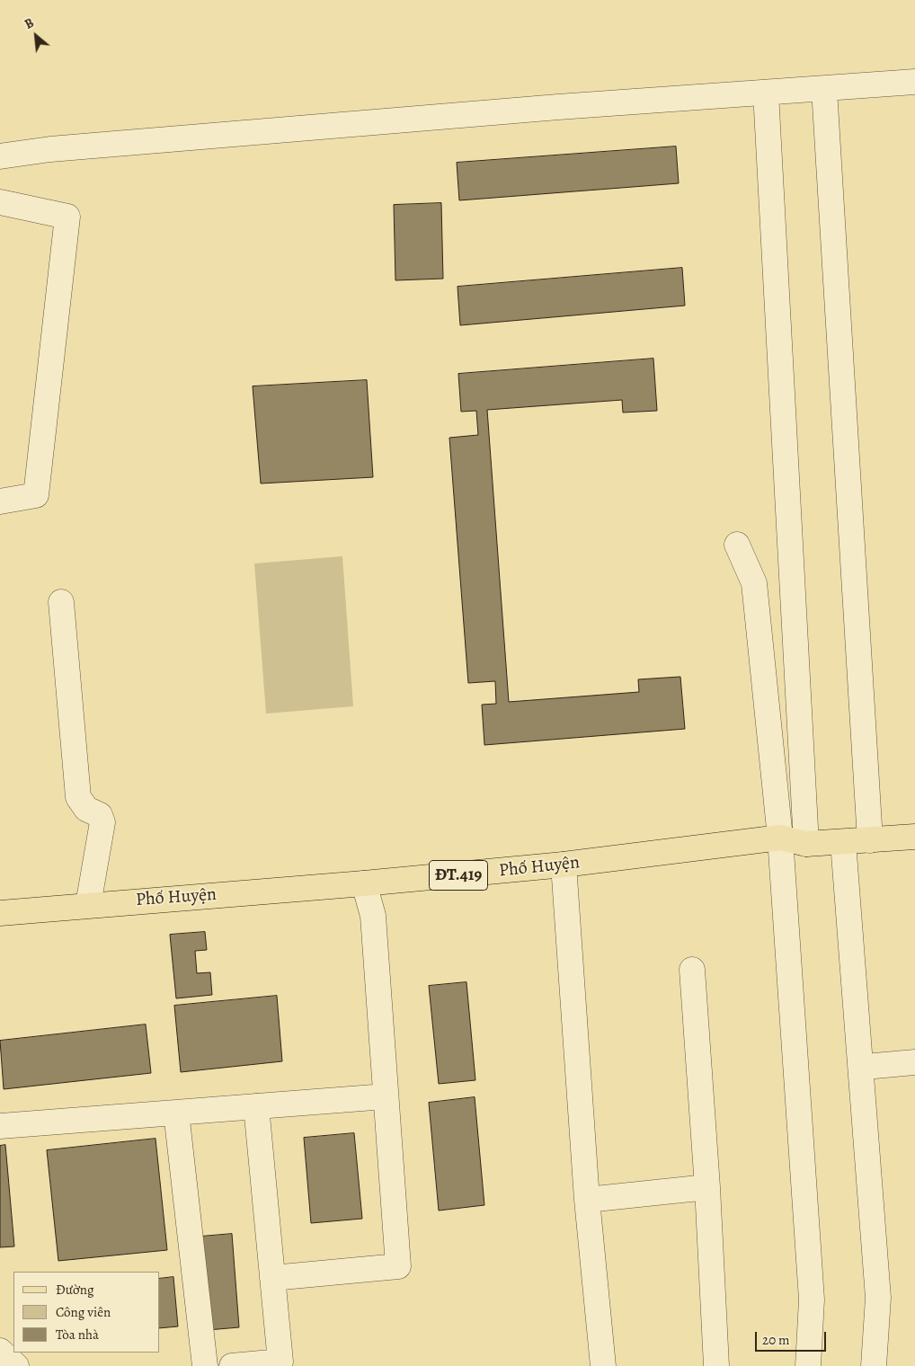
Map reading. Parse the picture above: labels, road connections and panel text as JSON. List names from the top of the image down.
{
  "streets": {
    "main road": ["Phố Huyện", "ĐT.419"]
  },
  "legend": ["Đường", "Công viên", "Tòa nhà"],
  "scale_bar": "20 m",
  "north": "top left"
}
